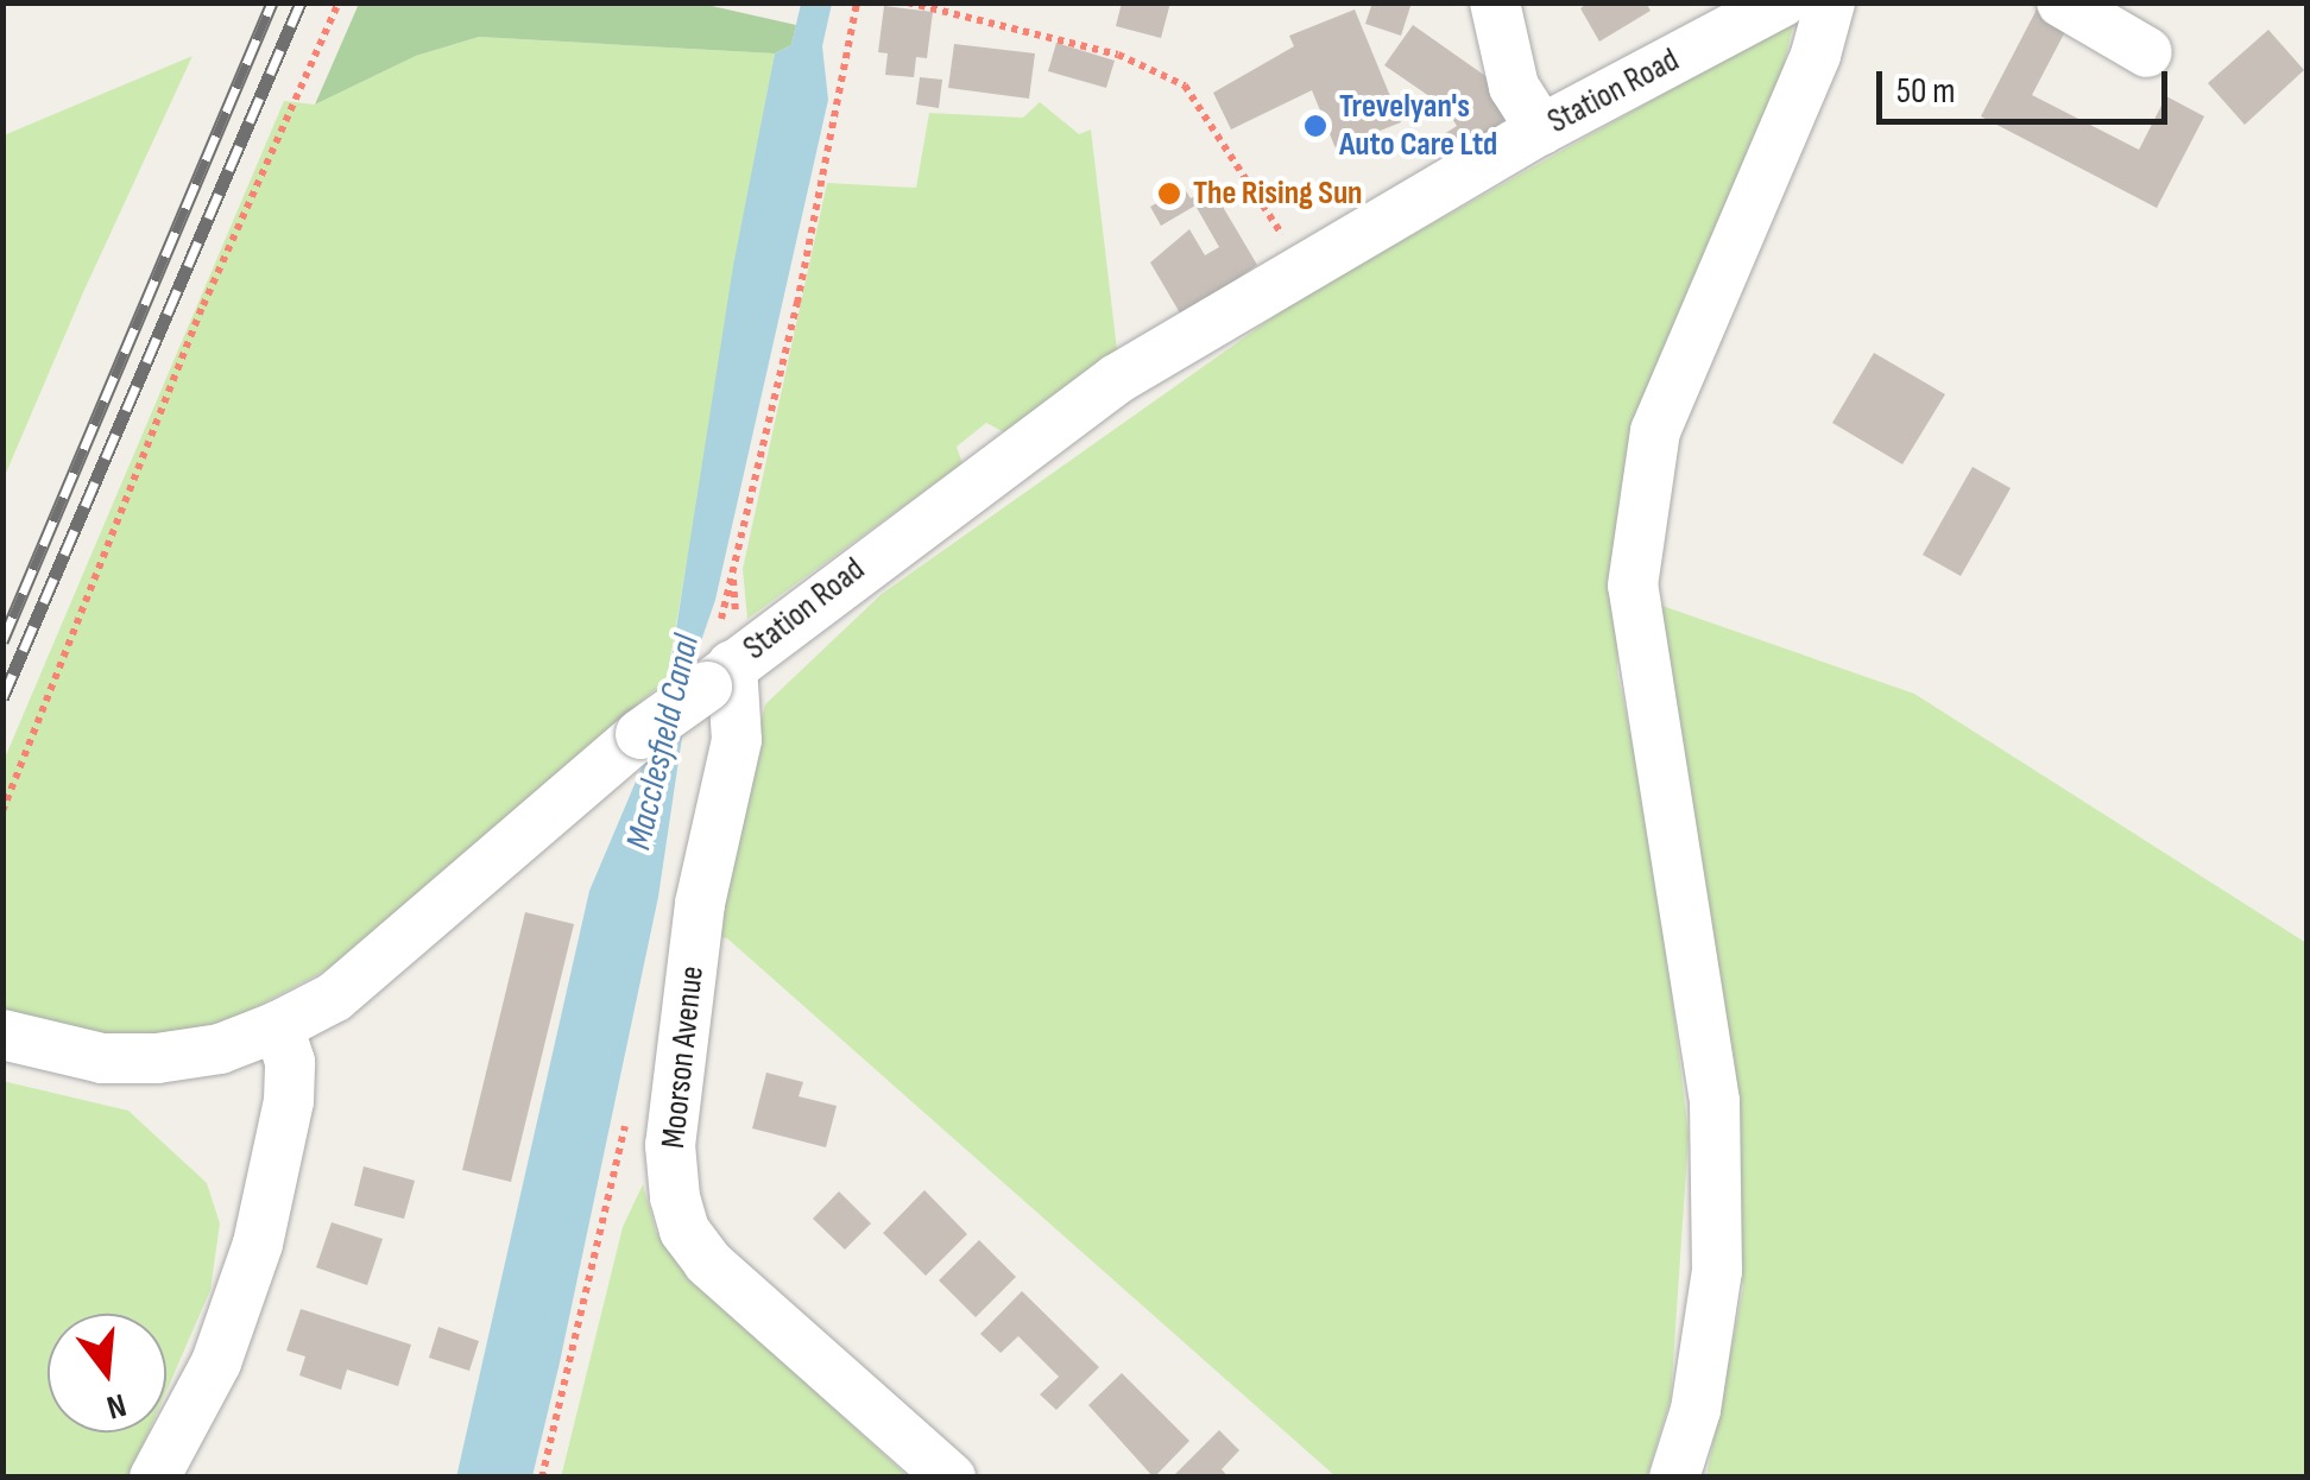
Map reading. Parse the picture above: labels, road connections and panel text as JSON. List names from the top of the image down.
{
  "streets": {
    "street": ["Station Road", "Moorson Avenue"]
  },
  "crossings": [
    ["Station Road", "Moorson Avenue"]
  ],
  "water": ["Macclesfield Canal"],
  "places": ["Trevelyan's Auto Care Ltd", "The Rising Sun"],
  "scale_bar": "50 m",
  "north": "bottom"
}
